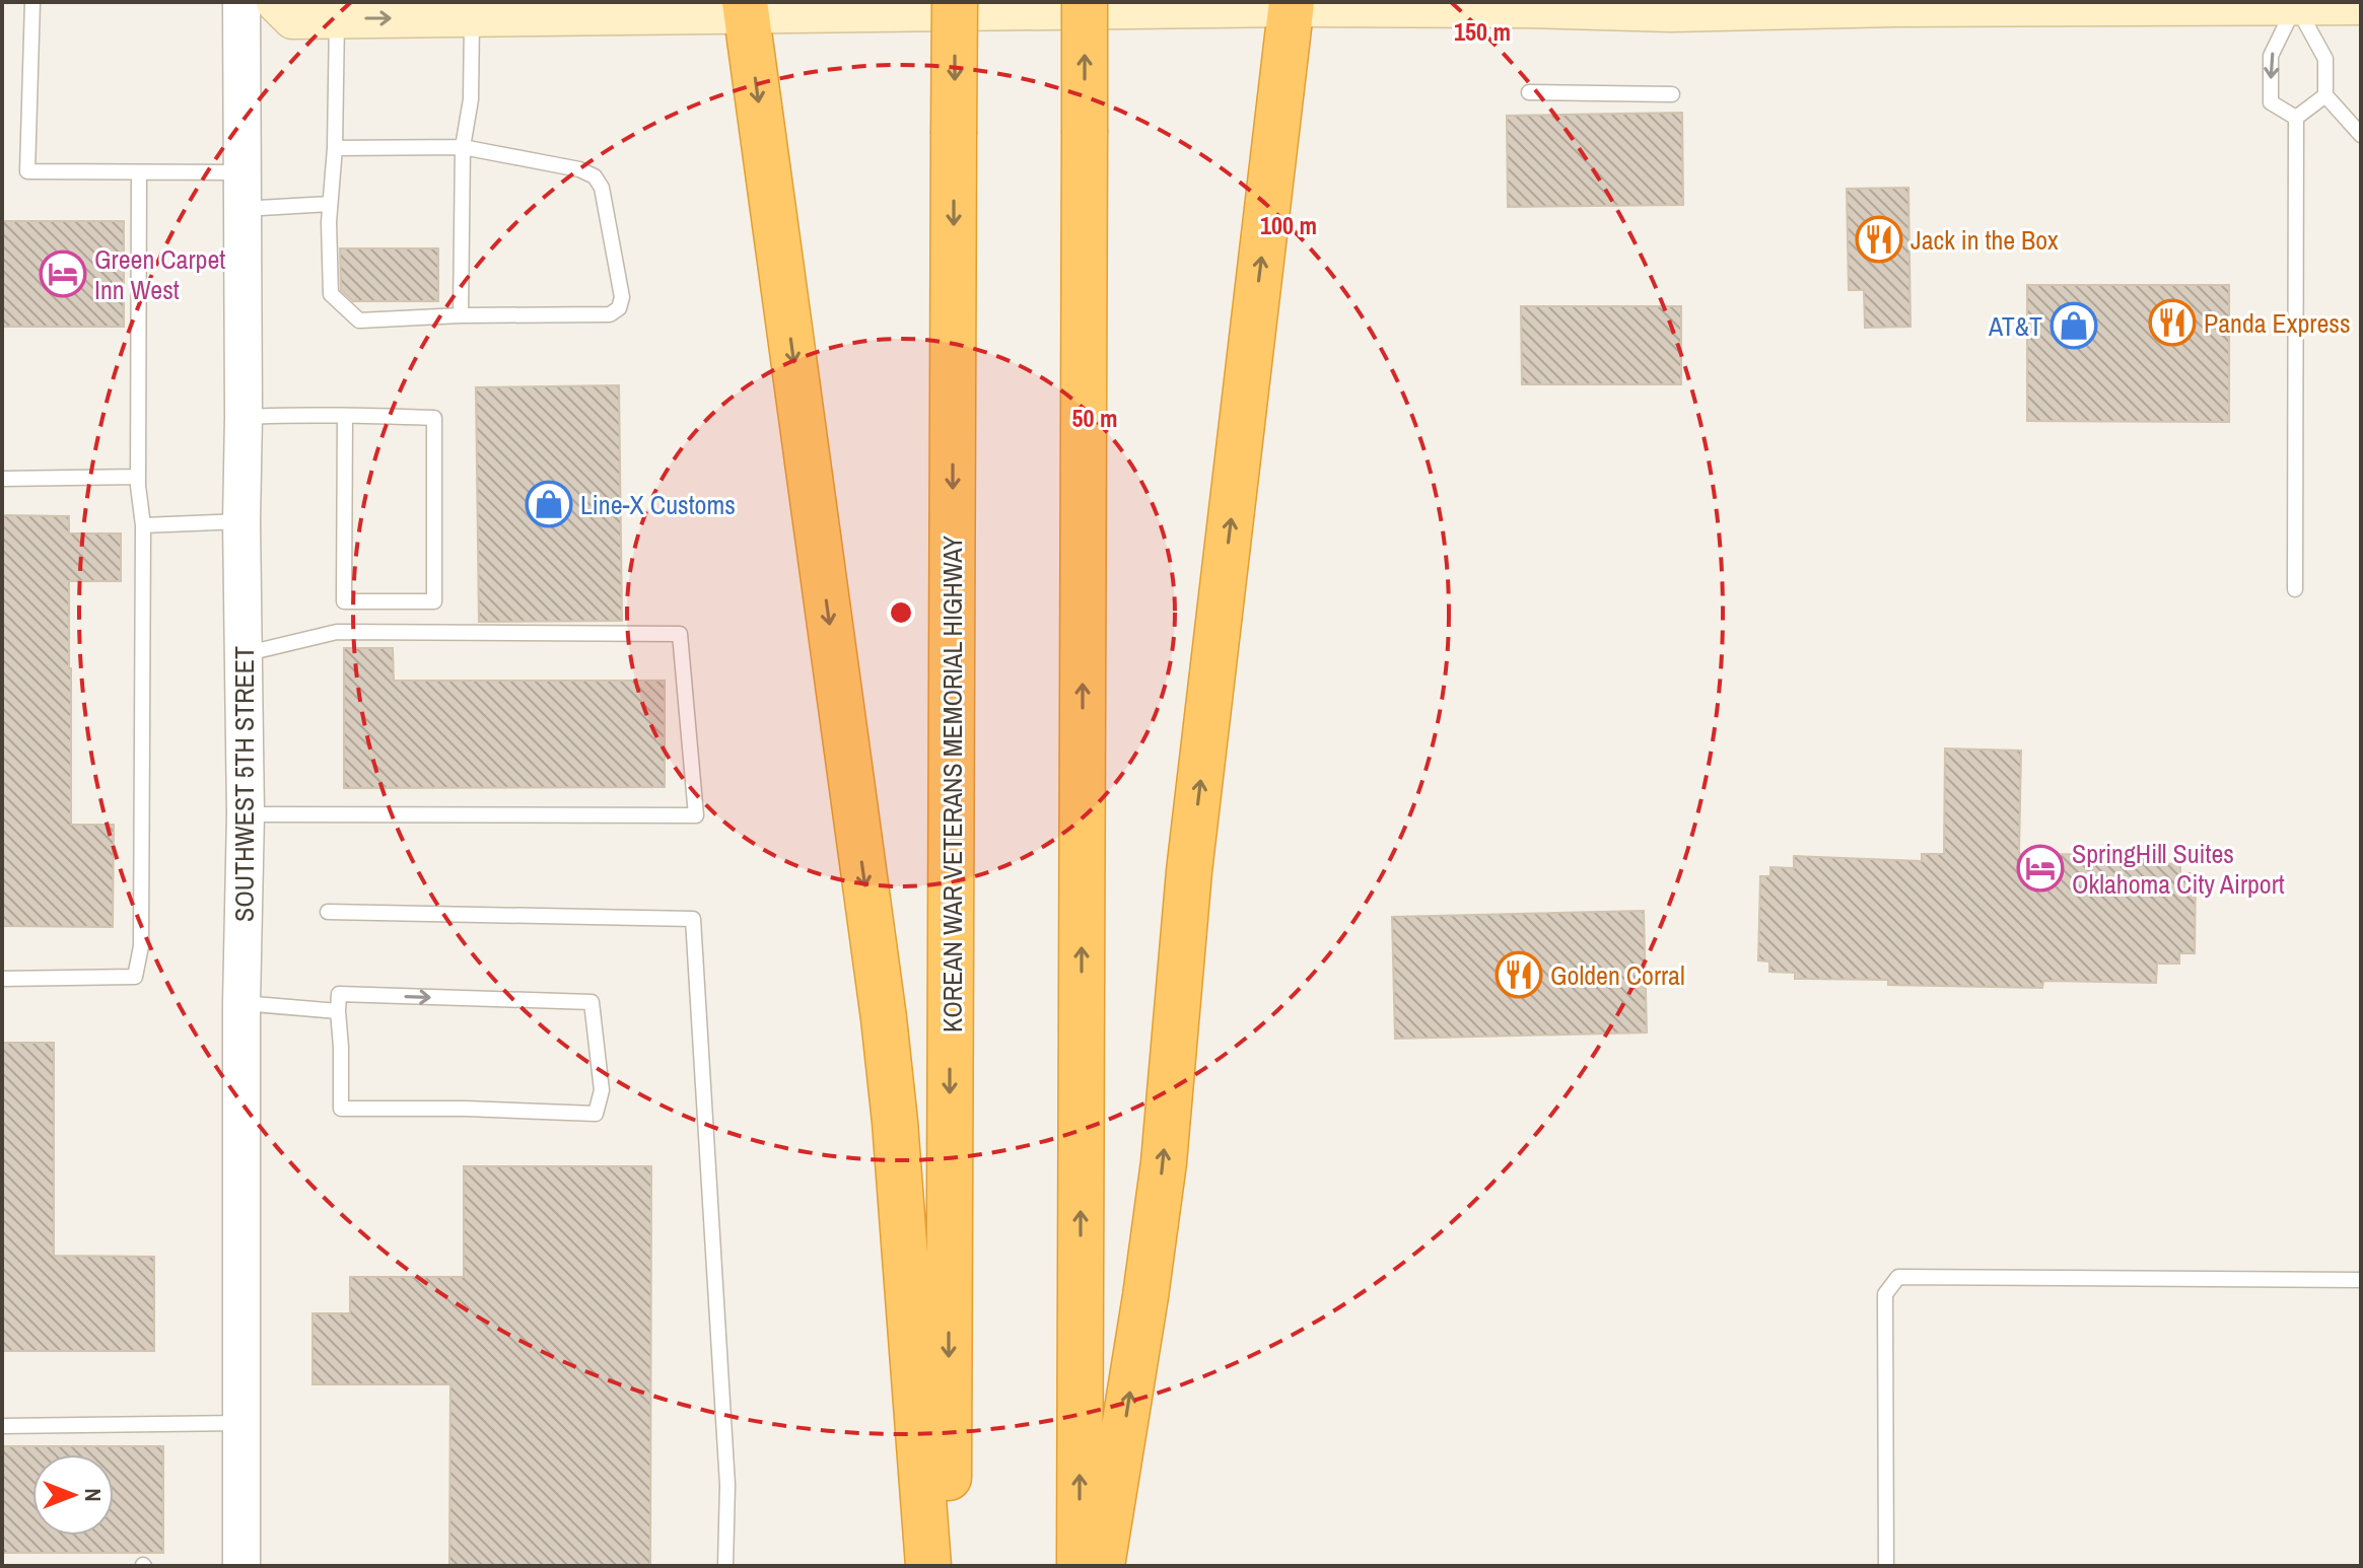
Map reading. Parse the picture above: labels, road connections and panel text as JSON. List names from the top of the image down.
{
  "streets": {
    "highway": ["KOREAN WAR VETERANS MEMORIAL HIGHWAY"],
    "street": ["SOUTHWEST 5TH STREET"]
  },
  "places": {
    "restaurant": ["Jack in the Box", "Panda Express", "Golden Corral"],
    "hotel": ["Green Carpet Inn West", "SpringHill Suites Oklahoma City Airport"],
    "shop": ["AT&T", "Line-X Customs"]
  },
  "north": "right",
  "rings": ["150 m", "100 m", "50 m"]
}
